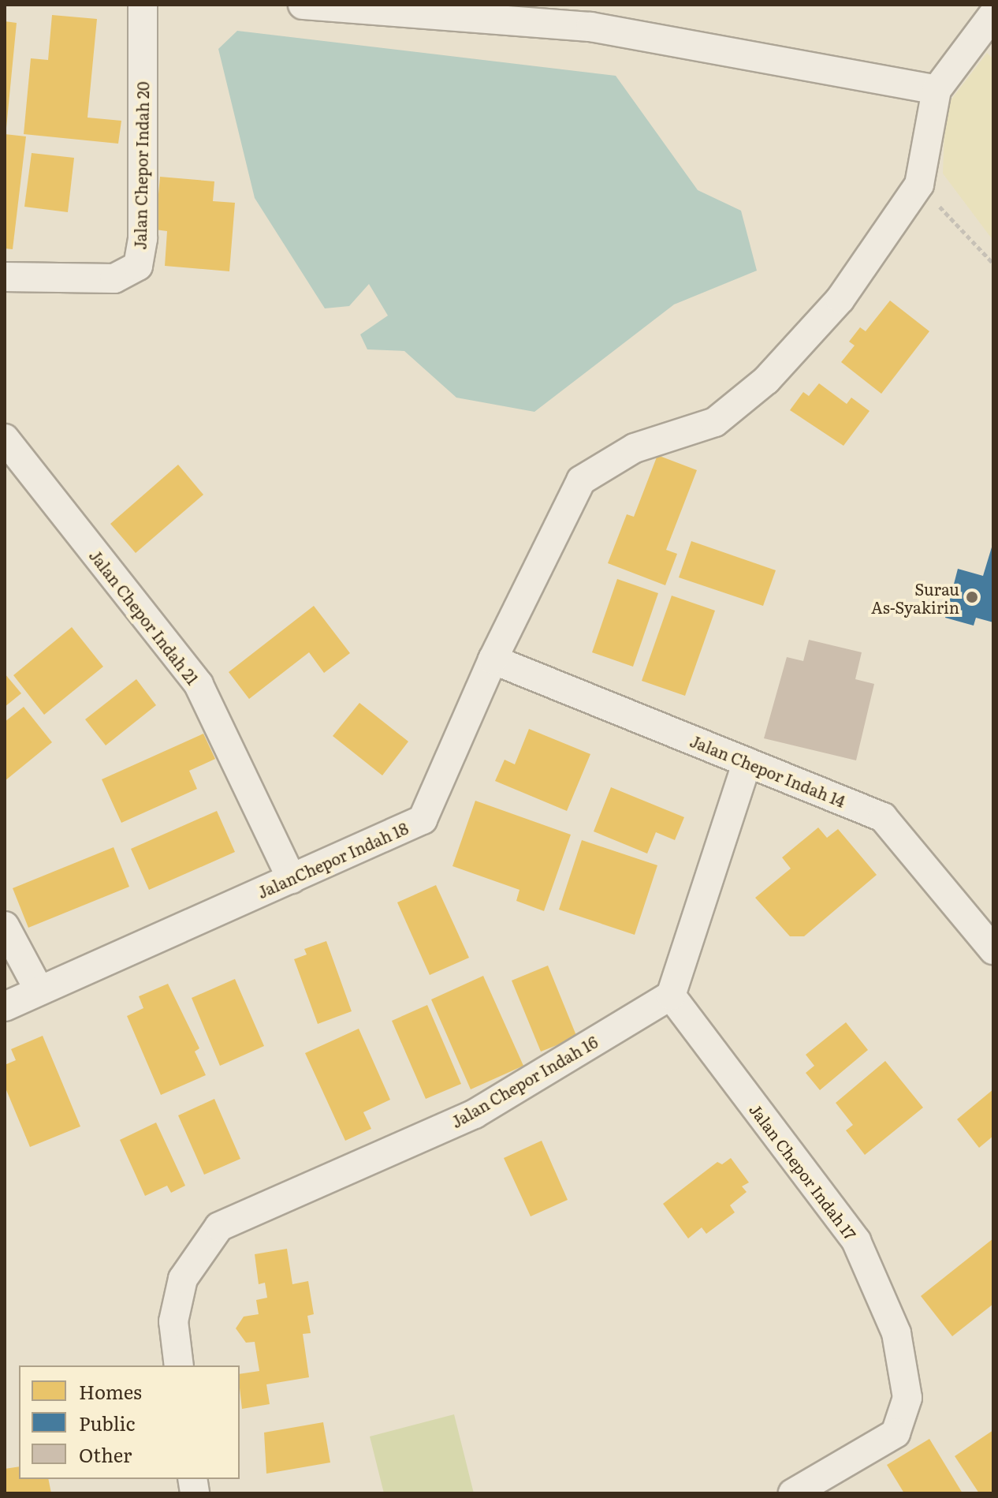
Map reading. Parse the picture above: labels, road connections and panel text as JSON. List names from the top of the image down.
{
  "streets": {
    "street": [
      "Jalan Chepor Indah 20",
      "Jalan Chepor Indah 21",
      "Jalan Chepor Indah 14",
      "JalanChepor Indah 18",
      "Jalan Chepor Indah 16",
      "Jalan Chepor Indah 17"
    ]
  },
  "crossings": [
    ["Jalan Chepor Indah 21", "JalanChepor Indah 18"],
    ["Jalan Chepor Indah 14", "JalanChepor Indah 18"],
    ["Jalan Chepor Indah 16", "Jalan Chepor Indah 17"]
  ],
  "places": ["Surau As-Syakirin"],
  "legend": ["Homes", "Public", "Other"]
}
